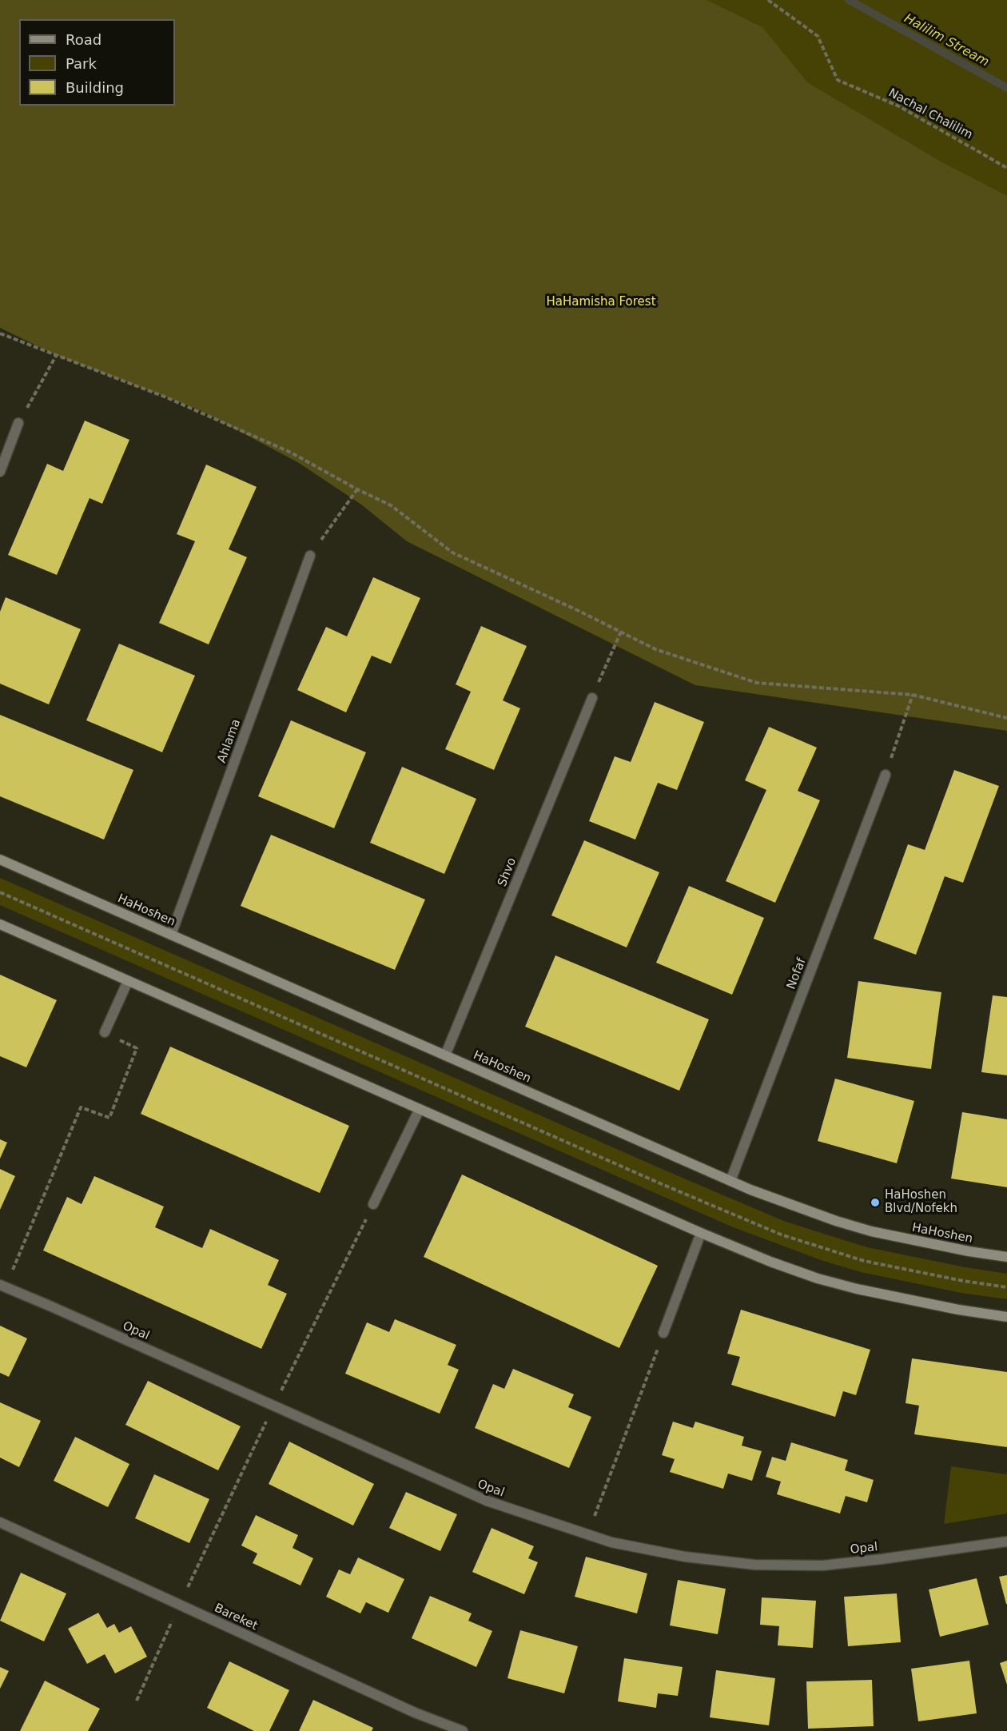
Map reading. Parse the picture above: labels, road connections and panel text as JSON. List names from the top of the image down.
{
  "streets": {
    "street": [
      "Ahlama",
      "Shvo",
      "HaHoshen",
      "Nofaf",
      "Opal",
      "Bareket"
    ],
    "path": ["Nachal Chalilim"]
  },
  "crossings": [
    ["Ahlama", "HaHoshen"],
    ["Shvo", "HaHoshen"],
    ["HaHoshen", "Nofaf"]
  ],
  "water": ["Halilim Stream"],
  "parks": ["HaHamisha Forest"],
  "places": ["HaHoshen Blvd/Nofekh"],
  "legend": ["Road", "Park", "Building"]
}
